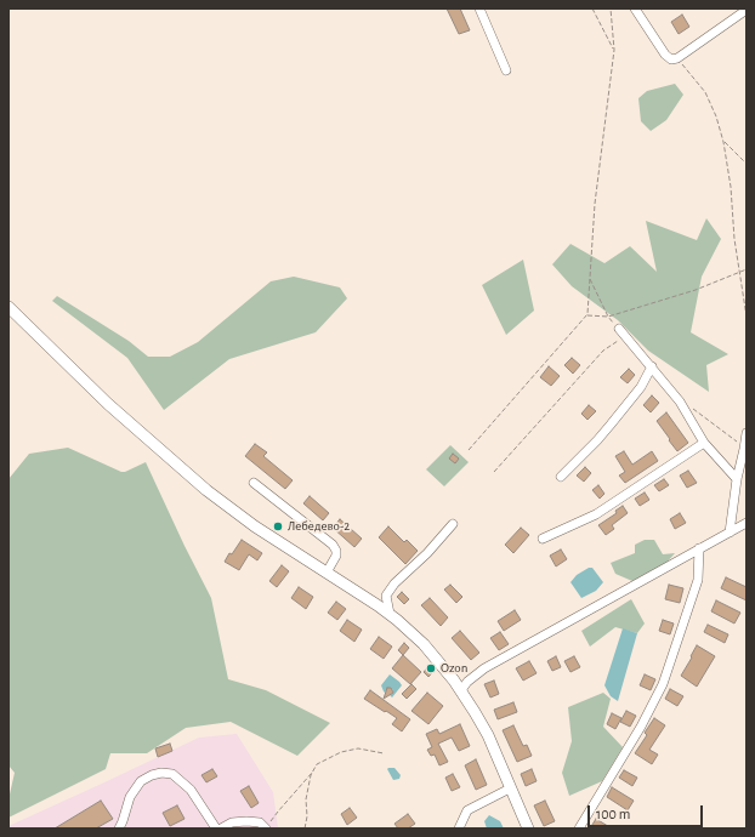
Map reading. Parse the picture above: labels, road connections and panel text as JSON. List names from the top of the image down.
{
  "places": ["Лебедево-2", "Ozon"],
  "scale_bar": "100 m"
}
